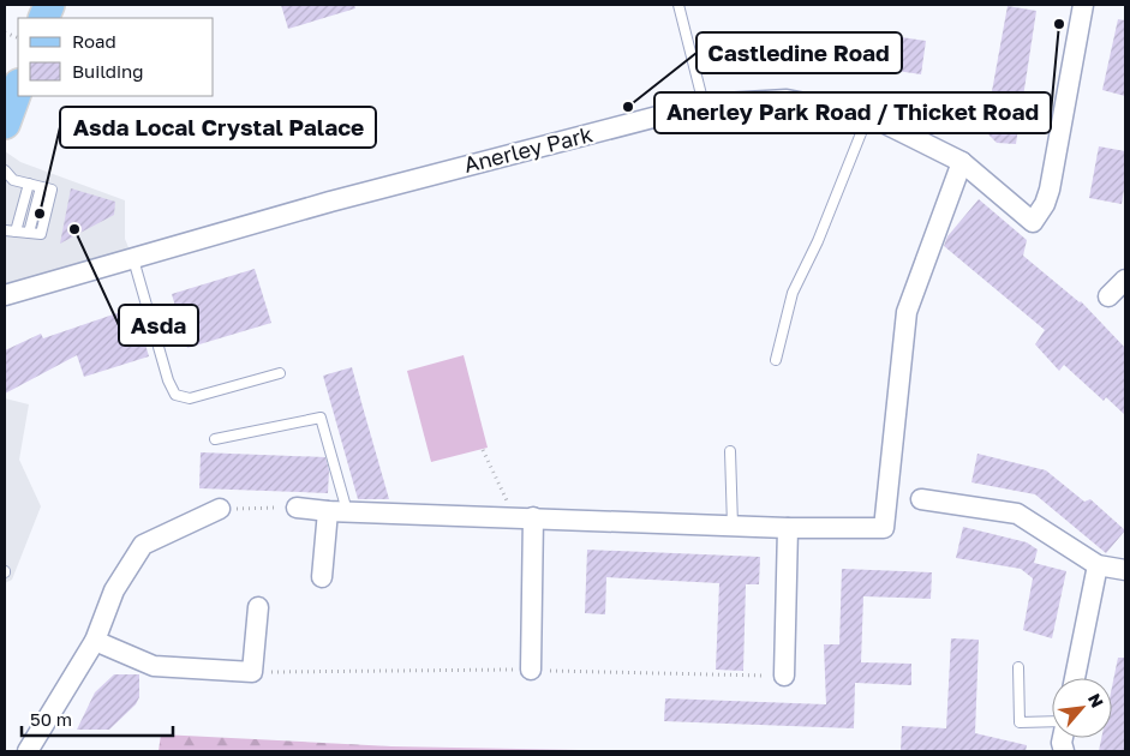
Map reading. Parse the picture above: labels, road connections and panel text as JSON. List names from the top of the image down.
{
  "streets": {
    "street": ["Anerley Park"]
  },
  "places": [
    "Anerley Park Road / Thicket Road",
    "Castledine Road",
    "Asda Local Crystal Palace",
    "Asda"
  ],
  "legend": ["Road", "Building"],
  "scale_bar": "50 m",
  "north": "top right"
}
